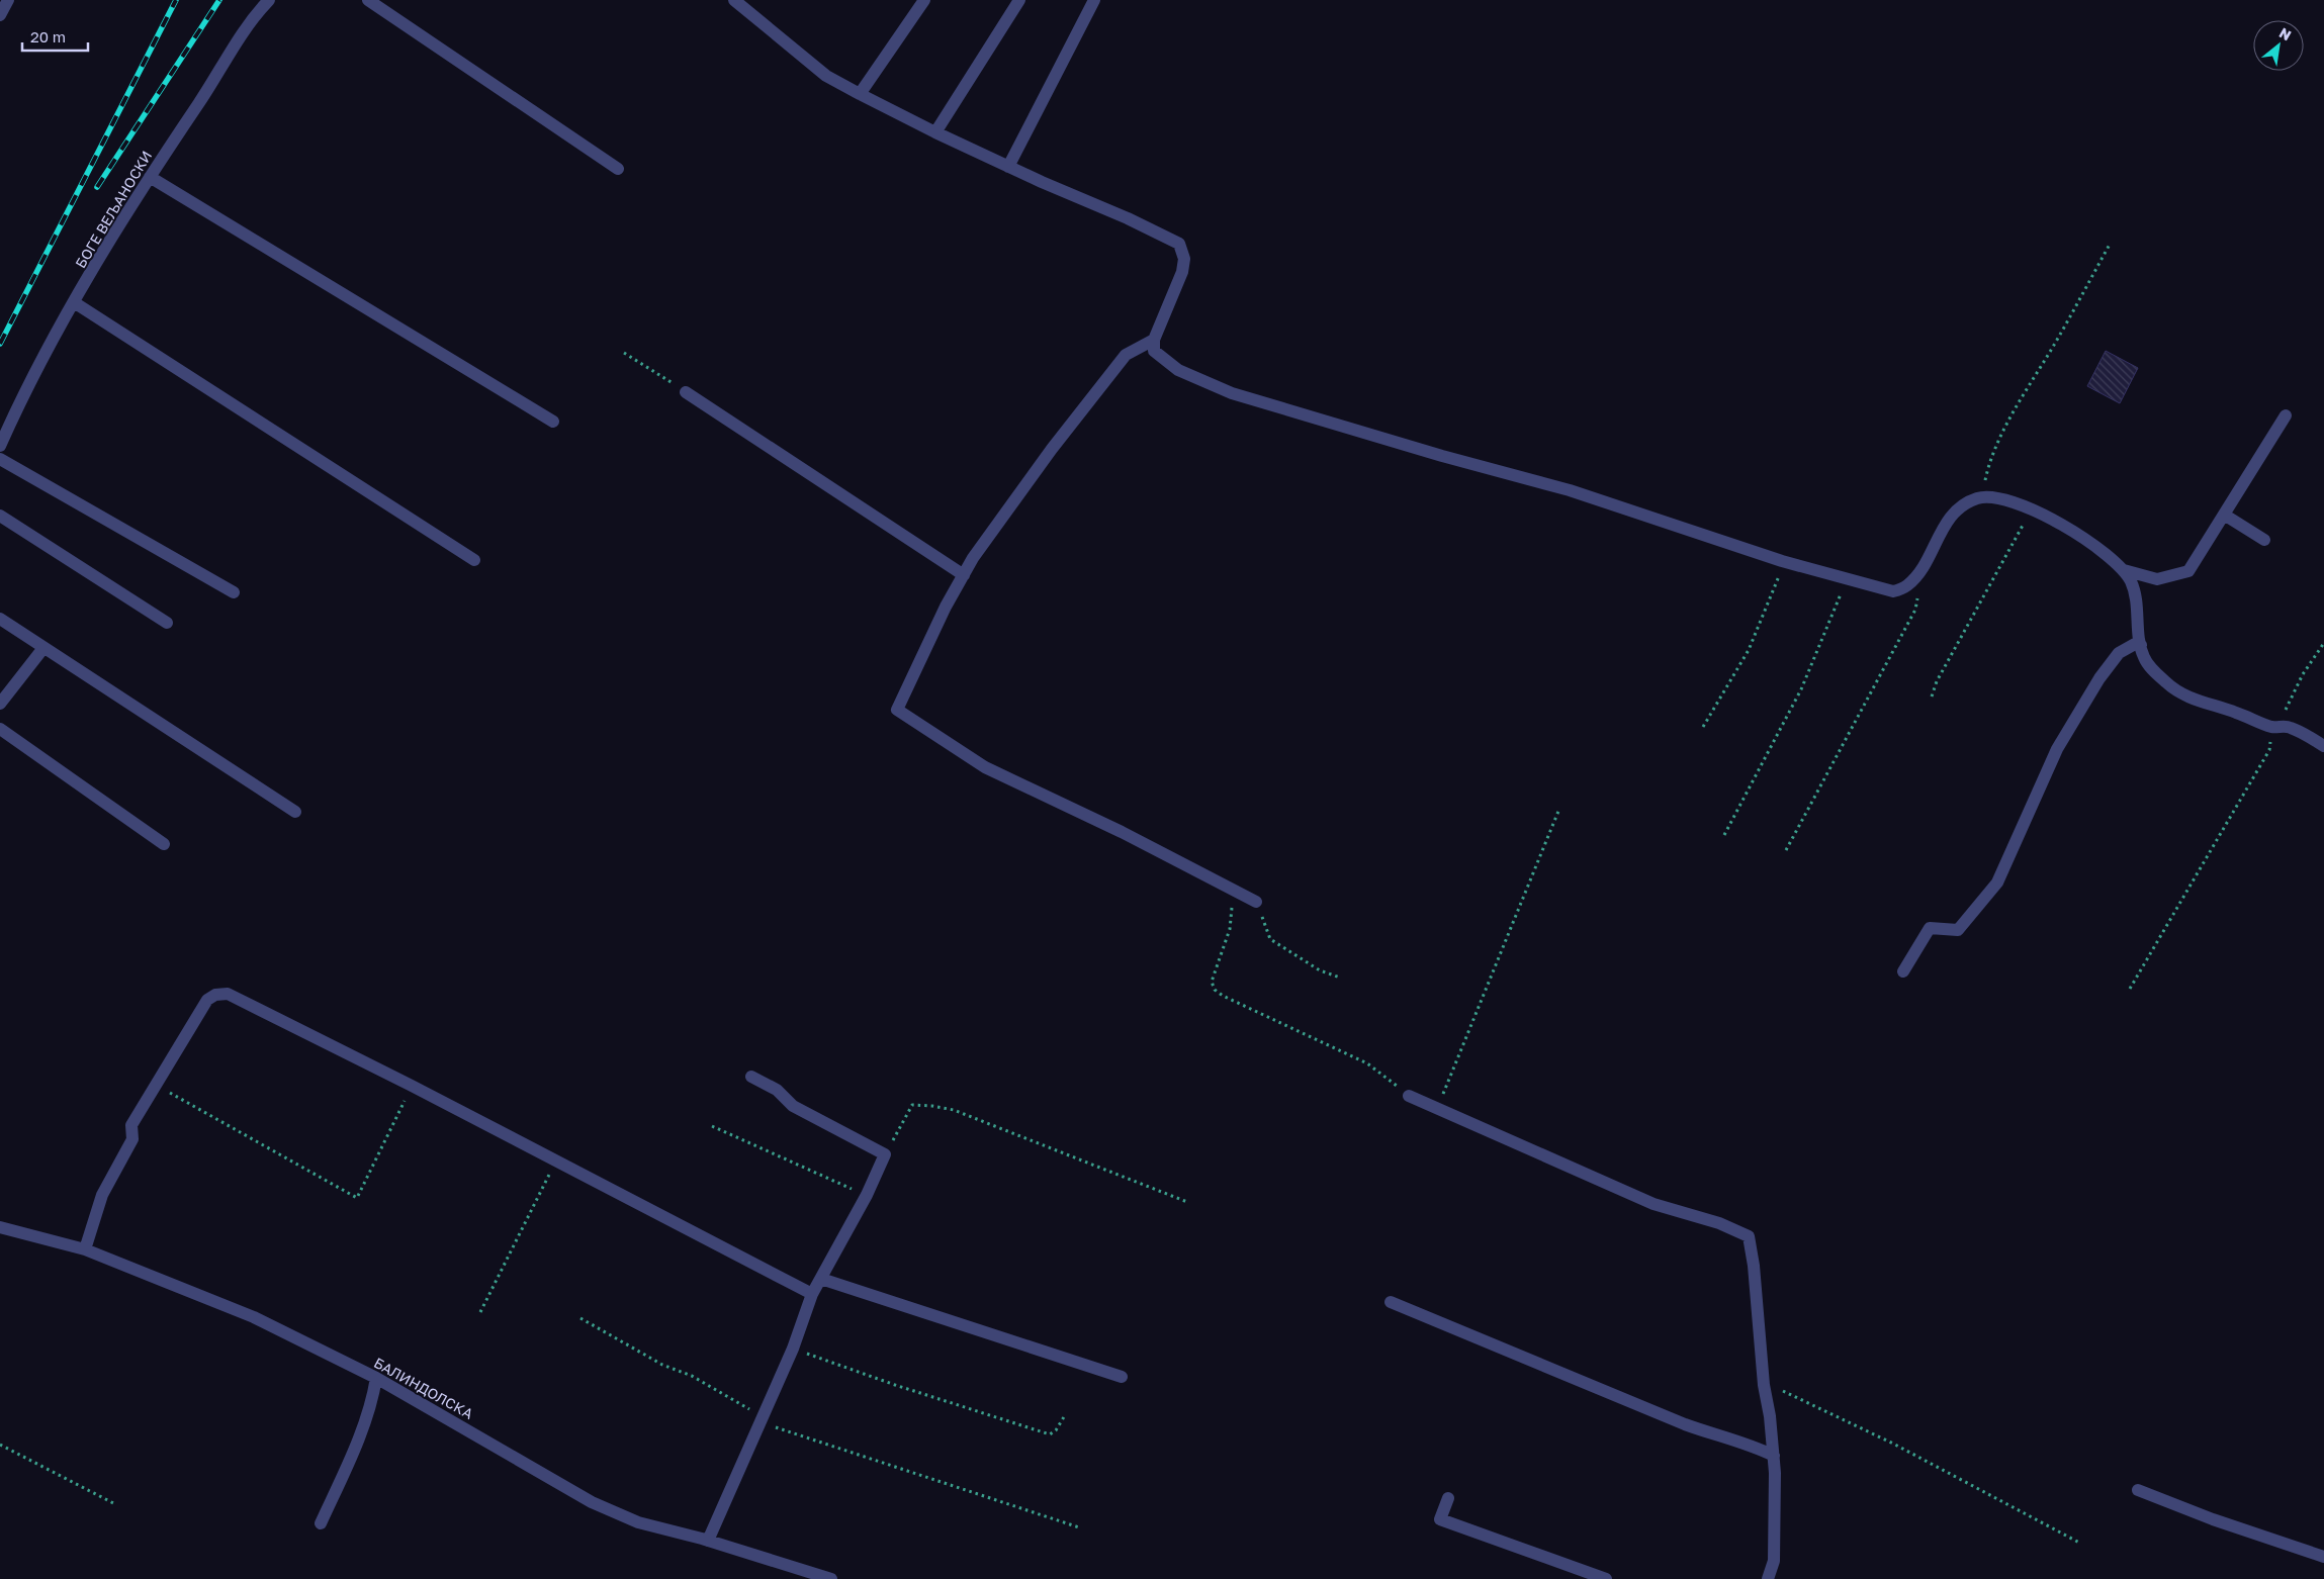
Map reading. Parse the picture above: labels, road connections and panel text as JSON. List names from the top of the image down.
{
  "streets": {
    "street": ["БОГЕ ВЕЉАНОСКИ", "БАЛИНДОЛСКА"]
  },
  "scale_bar": "20 m",
  "north": "top right"
}
